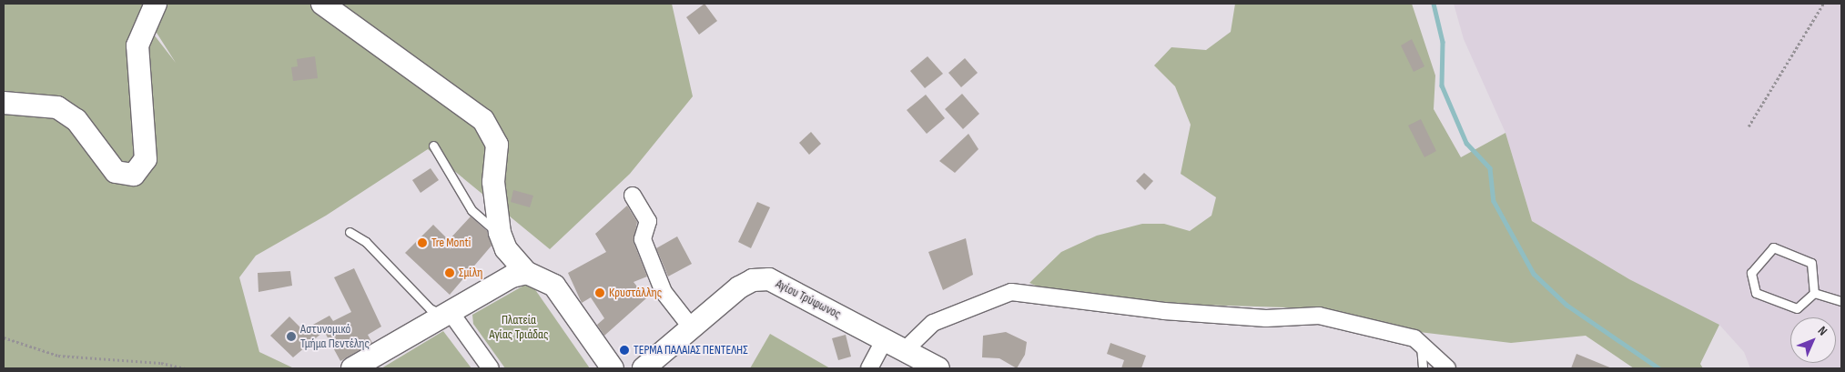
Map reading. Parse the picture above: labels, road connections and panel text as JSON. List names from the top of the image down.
{
  "streets": {
    "street": ["Αγίου Τρύφωνος"]
  },
  "parks": ["Πλατεία Αγίας Τριάδας"],
  "places": [
    "Tre Monti",
    "Σμίλη",
    "Κρυστάλλης",
    "Αστυνομικό Τμήμα Πεντέλης",
    "ΤΕΡΜΑ ΠΑΛΑΙΑΣ ΠΕΝΤΕΛΗΣ"
  ],
  "north": "top right"
}
